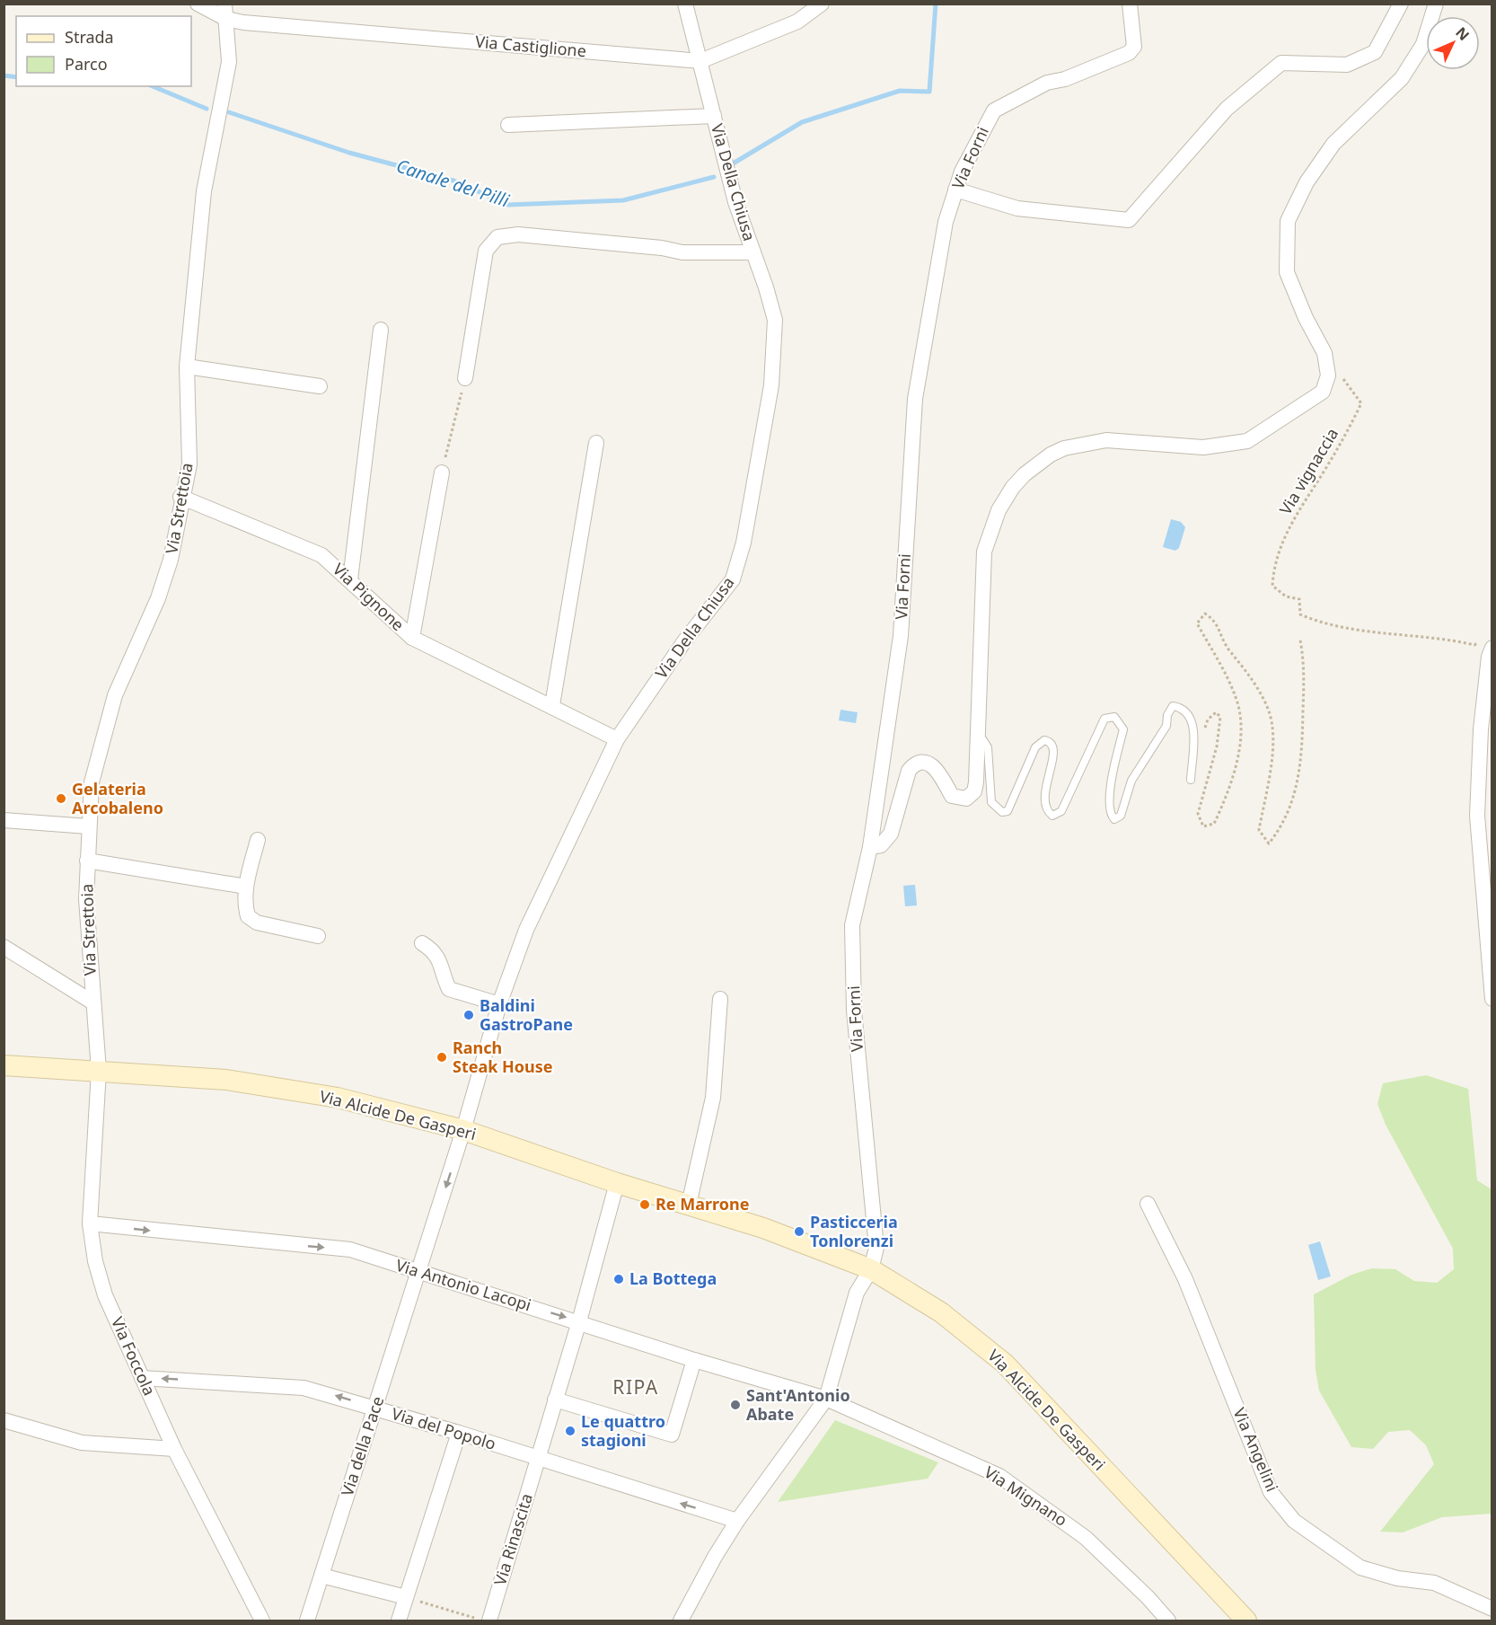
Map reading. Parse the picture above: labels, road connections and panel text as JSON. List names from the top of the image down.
{
  "streets": {
    "main road": ["Via Alcide De Gasperi"],
    "street": [
      "Via Castiglione",
      "Via Forni",
      "Via Della Chiusa",
      "Via Strettoia",
      "Via Pignone",
      "Via Antonio Lacopi",
      "Via Foccola",
      "Via del Popolo",
      "Via della Pace",
      "Via Angelini",
      "Via Mignano",
      "Via Rinascita"
    ],
    "path": ["Via vignaccia"]
  },
  "crossings": [
    ["Via Castiglione", "Via Della Chiusa"],
    ["Via Castiglione", "Via Strettoia"],
    ["Via Forni", "Via Alcide De Gasperi"],
    ["Via Della Chiusa", "Via Pignone"],
    ["Via Della Chiusa", "Via Alcide De Gasperi"],
    ["Via Della Chiusa", "Via della Pace"],
    ["Via Strettoia", "Via Pignone"],
    ["Via Strettoia", "Via Alcide De Gasperi"],
    ["Via Strettoia", "Via Foccola"],
    ["Via Alcide De Gasperi", "Via Foccola"],
    ["Via Alcide De Gasperi", "Via della Pace"],
    ["Via Alcide De Gasperi", "Via Rinascita"],
    ["Via Antonio Lacopi", "Via Foccola"],
    ["Via Antonio Lacopi", "Via della Pace"],
    ["Via Antonio Lacopi", "Via Mignano"],
    ["Via Antonio Lacopi", "Via Rinascita"],
    ["Via Foccola", "Via del Popolo"],
    ["Via del Popolo", "Via della Pace"],
    ["Via del Popolo", "Via Rinascita"]
  ],
  "one_way": ["Via Antonio Lacopi", "Via del Popolo"],
  "districts": ["RIPA"],
  "water": ["Canale del Pilli"],
  "places": [
    "Gelateria Arcobaleno",
    "Baldini GastroPane",
    "Ranch Steak House",
    "Re Marrone",
    "Pasticceria Tonlorenzi",
    "La Bottega",
    "Sant'Antonio Abate",
    "Le quattro stagioni"
  ],
  "legend": ["Strada", "Parco"],
  "north": "top right"
}
